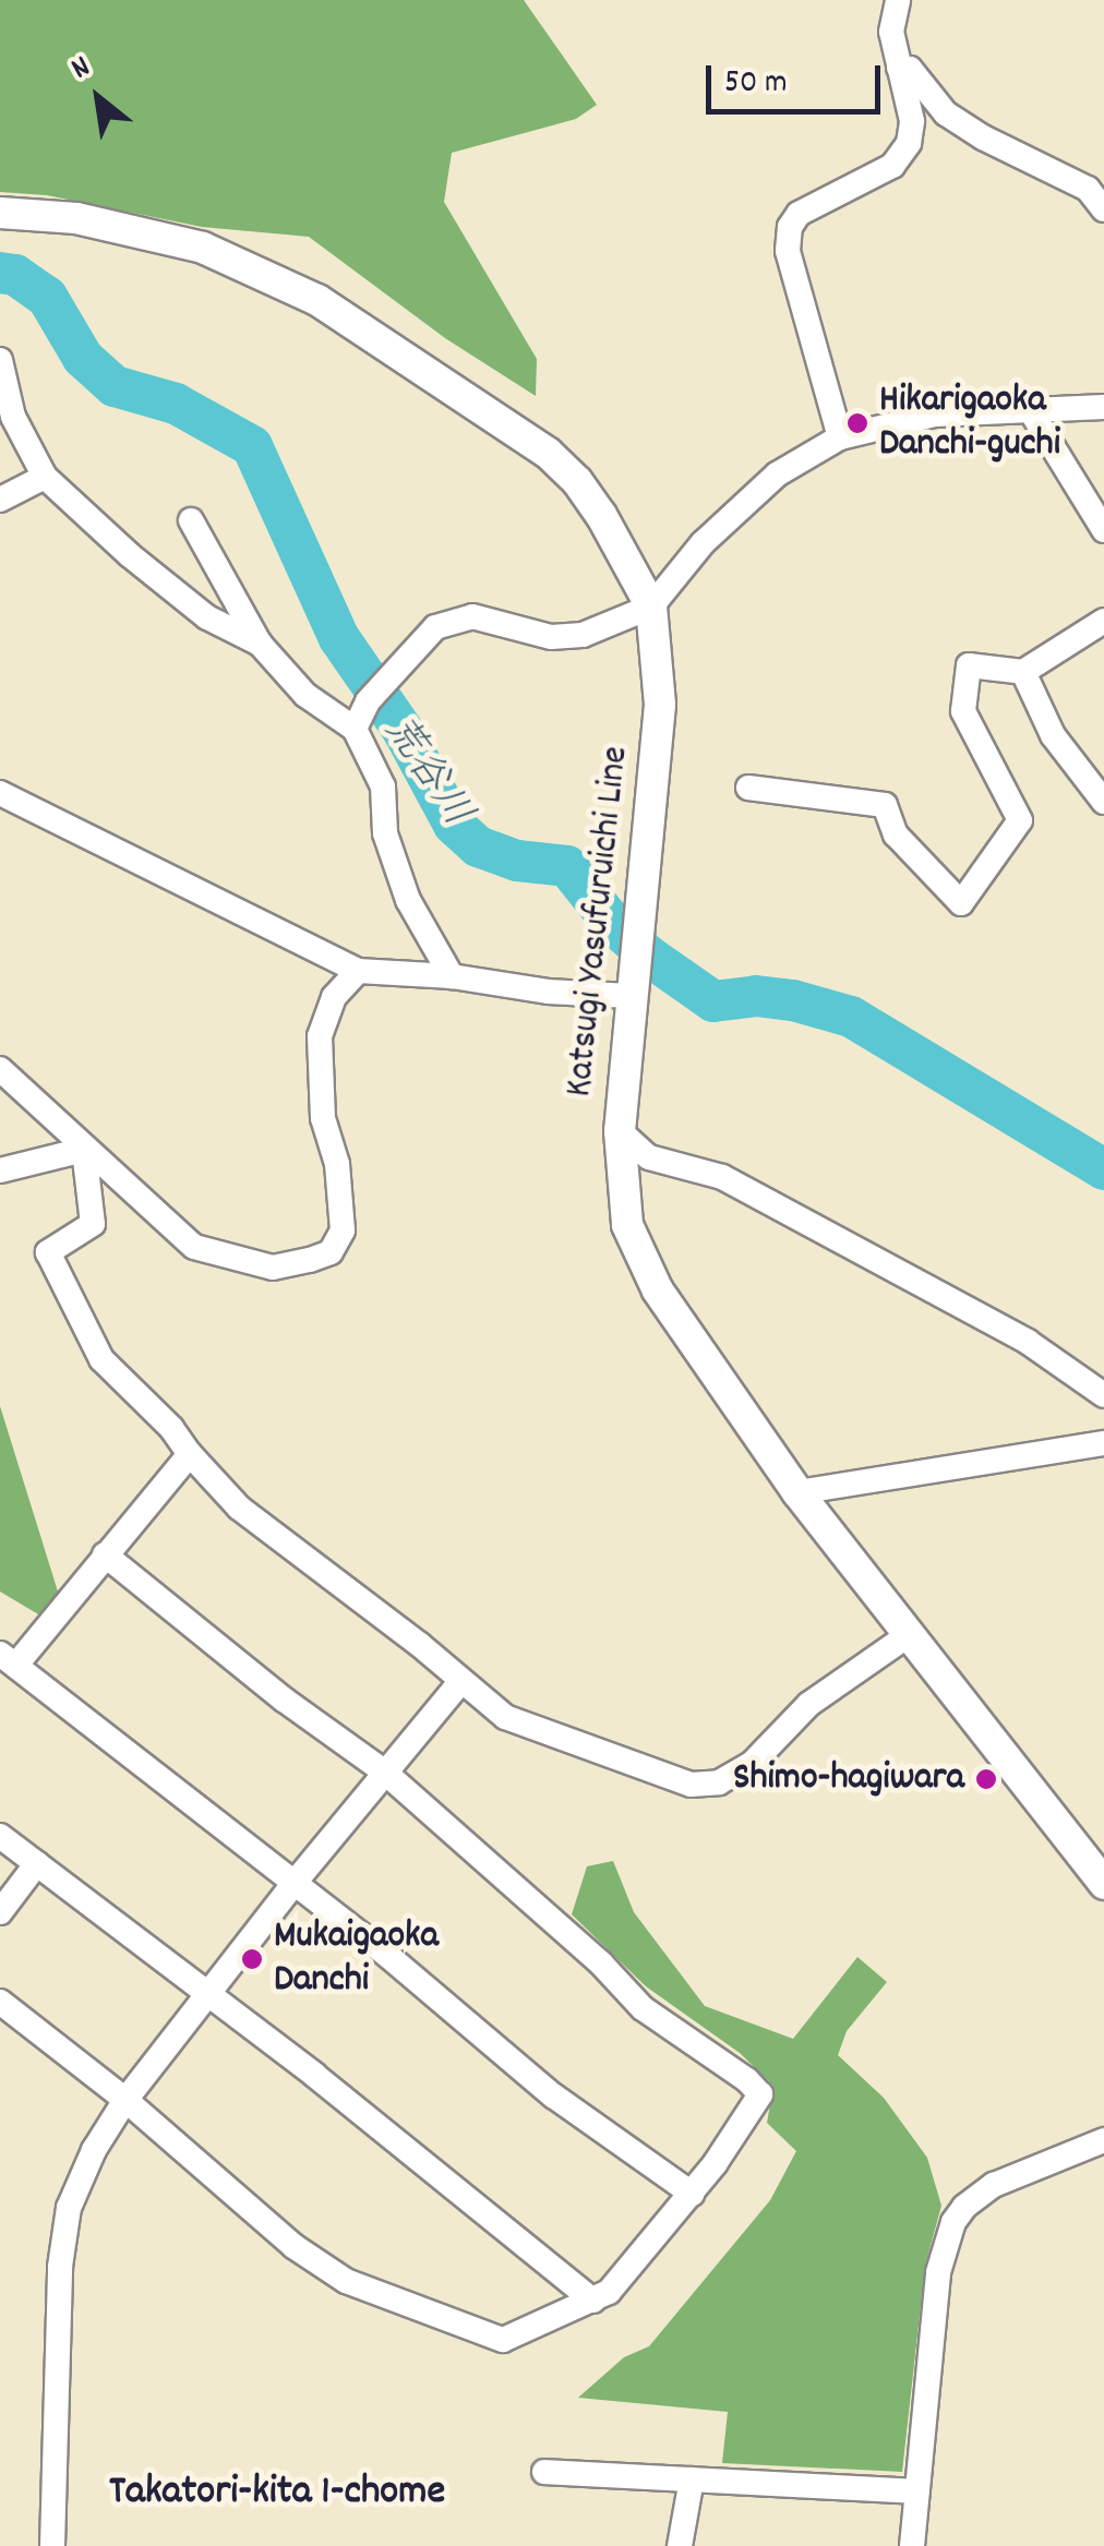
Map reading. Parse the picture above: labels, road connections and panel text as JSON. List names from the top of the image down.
{
  "streets": {
    "main road": ["Katsugi Yasufuruichi Line"]
  },
  "districts": ["Takatori-kita 1-chome"],
  "water": ["荒谷川"],
  "places": ["Hikarigaoka Danchi-guchi", "Shimo-hagiwara", "Mukaigaoka Danchi"],
  "scale_bar": "50 m",
  "north": "top left"
}
